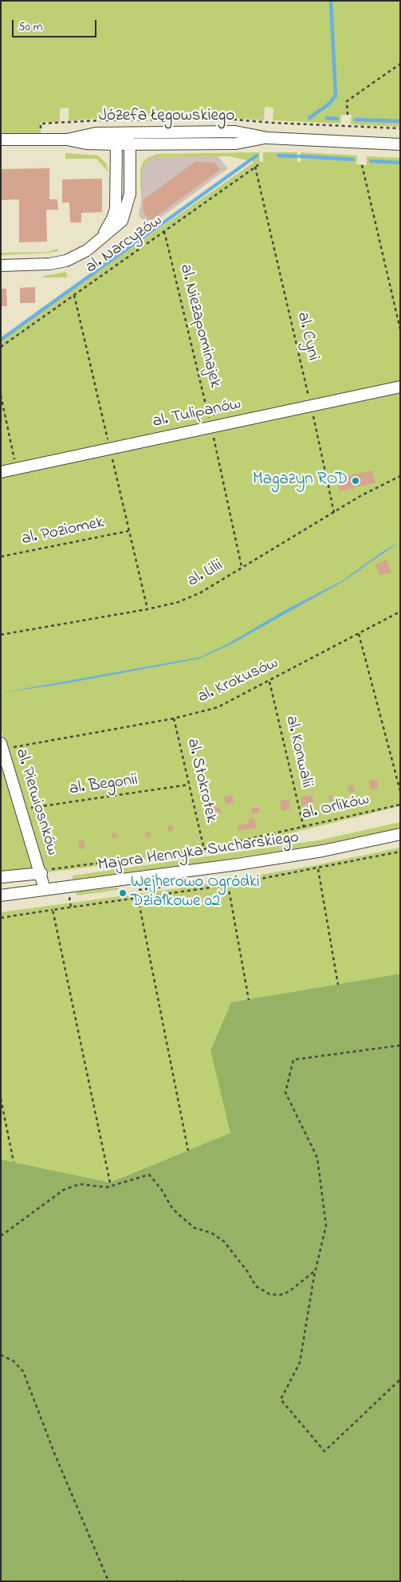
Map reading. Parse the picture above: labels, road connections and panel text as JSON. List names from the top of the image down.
{
  "streets": {
    "street": [
      "Józefa Łęgowskiego",
      "al. Tulipanów",
      "al. Pierwiosnków",
      "Majora Henryka Sucharskiego"
    ],
    "path": [
      "al. Narcyzów",
      "al. Niezapominajek",
      "al. Cyni",
      "al. Poziomek",
      "al. Lilii",
      "al. Krokusów",
      "al. Konwalii",
      "al. Stokrotek",
      "al. Begonii",
      "al. Orlików"
    ]
  },
  "crossings": [
    ["al. Narcyzów", "al. Niezapominajek"],
    ["al. Narcyzów", "al. Cyni"],
    ["al. Niezapominajek", "al. Tulipanów"],
    ["al. Niezapominajek", "al. Lilii"],
    ["al. Cyni", "al. Tulipanów"],
    ["al. Cyni", "al. Lilii"],
    ["al. Krokusów", "al. Konwalii"],
    ["al. Krokusów", "al. Stokrotek"],
    ["al. Krokusów", "al. Pierwiosnków"],
    ["al. Konwalii", "al. Orlików"],
    ["al. Stokrotek", "al. Begonii"],
    ["al. Stokrotek", "al. Orlików"],
    ["al. Begonii", "al. Pierwiosnków"],
    ["al. Pierwiosnków", "al. Orlików"],
    ["al. Pierwiosnków", "Majora Henryka Sucharskiego"]
  ],
  "places": ["Magazyn ROD", "Wejherowo Ogródki Działkowe 02"],
  "scale_bar": "50 m"
}
